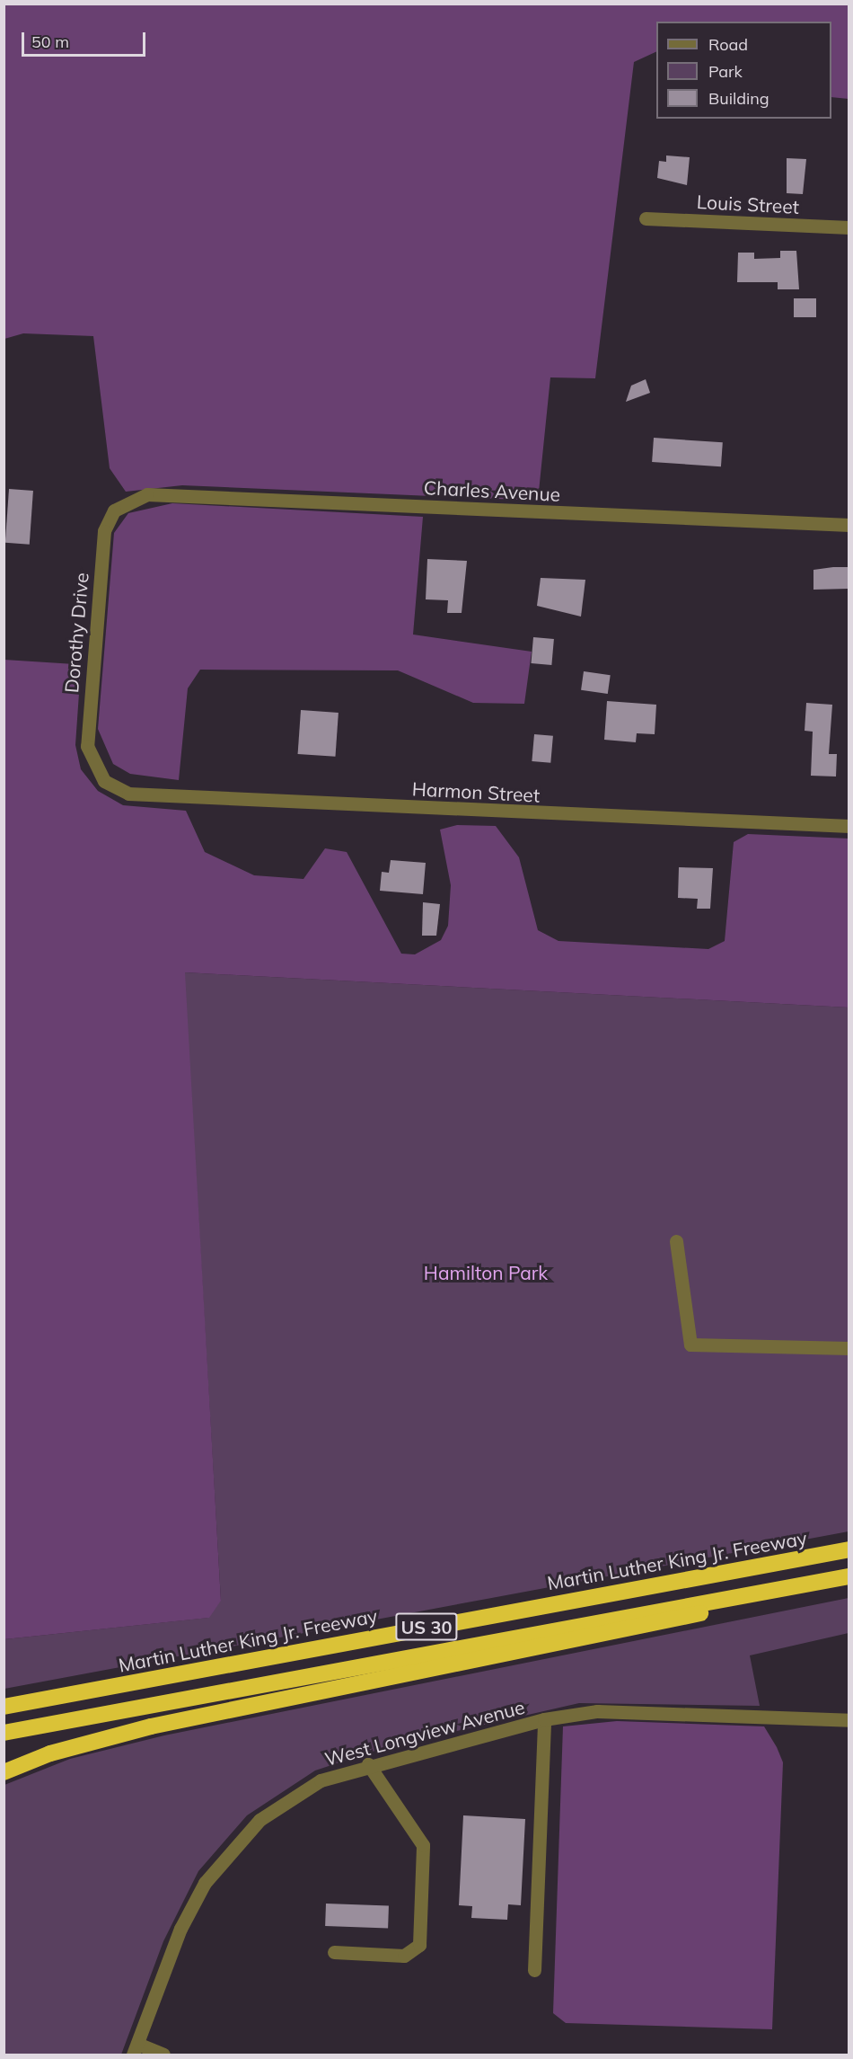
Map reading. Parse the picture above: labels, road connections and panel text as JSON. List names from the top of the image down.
{
  "streets": {
    "highway": ["Martin Luther King Jr. Freeway", "US 30"],
    "street": [
      "Louis Street",
      "Charles Avenue",
      "Dorothy Drive",
      "Harmon Street",
      "West Longview Avenue"
    ]
  },
  "crossings": [
    ["Charles Avenue", "Dorothy Drive"],
    ["Dorothy Drive", "Harmon Street"]
  ],
  "parks": ["Hamilton Park"],
  "legend": ["Road", "Park", "Building"],
  "scale_bar": "50 m"
}
